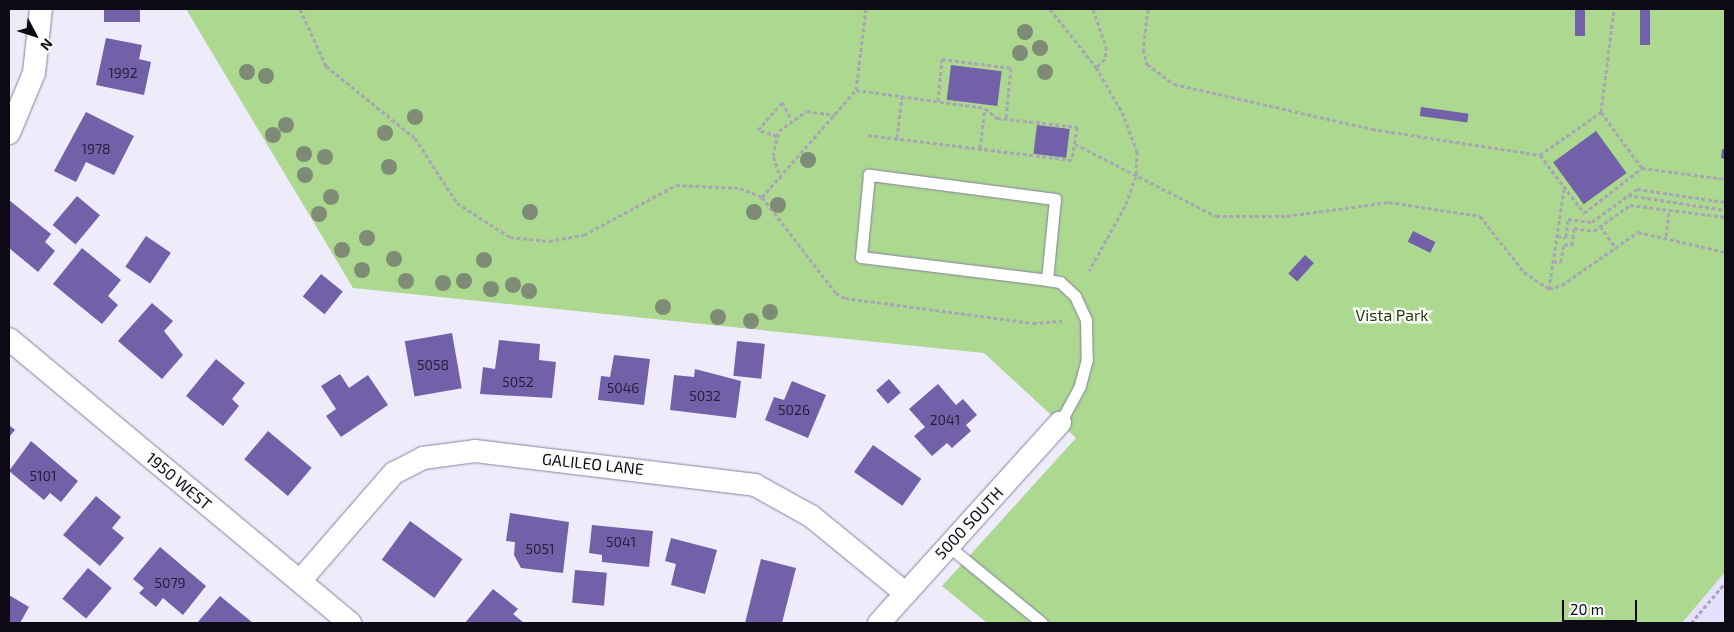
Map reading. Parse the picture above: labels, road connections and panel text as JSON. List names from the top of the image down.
{
  "streets": {
    "street": ["GALILEO LANE", "1950 WEST", "5000 SOUTH"]
  },
  "crossings": [
    ["GALILEO LANE", "1950 WEST"],
    ["GALILEO LANE", "5000 SOUTH"]
  ],
  "parks": ["Vista Park"],
  "house_numbers": [
    "1992",
    "1978",
    "5058",
    "5052",
    "5046",
    "5032",
    "5026",
    "2041",
    "5101",
    "5041",
    "5051",
    "5079"
  ],
  "scale_bar": "20 m",
  "north": "bottom right"
}
